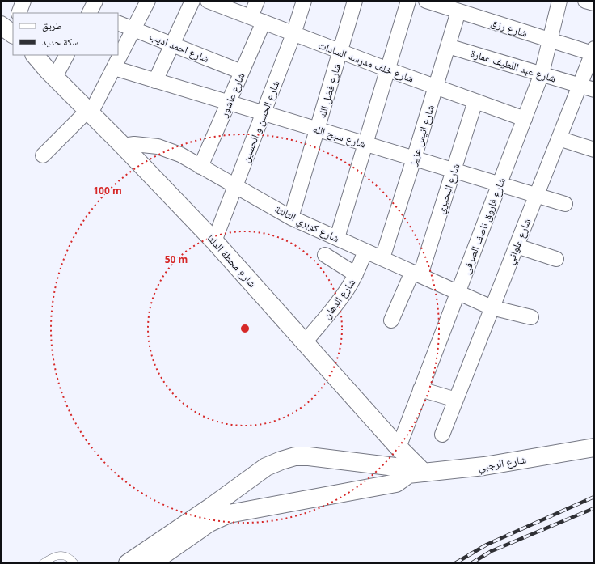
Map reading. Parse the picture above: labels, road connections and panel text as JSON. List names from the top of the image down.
{
  "streets": {
    "main road": ["شارع محطة الدلتا", "شارع الرجبي"],
    "street": [
      "شارع رزق",
      "شارع احمد اديب",
      "شارع خلف مدرسه السادات",
      "شارع عبد اللطيف عمارة",
      "شارع فضل الله",
      "شارع عاشور",
      "شارع الحسن و الحسين",
      "شارع انيس عزيز",
      "شارع سبح الله",
      "شارع البحيري",
      "شارع كوبري التالتة",
      "شارع فاروق ناصف الصرفى",
      "شارع علواني",
      "شارع الدهان"
    ]
  },
  "crossings": [
    ["شارع رزق", "شارع انيس عزيز"],
    ["شارع رزق", "شارع فاروق ناصف الصرفى"],
    ["شارع رزق", "شارع علواني"],
    ["شارع احمد اديب", "شارع عاشور"],
    ["شارع خلف مدرسه السادات", "شارع فضل الله"],
    ["شارع خلف مدرسه السادات", "شارع عاشور"],
    ["شارع خلف مدرسه السادات", "شارع الحسن و الحسين"],
    ["شارع خلف مدرسه السادات", "شارع انيس عزيز"],
    ["شارع خلف مدرسه السادات", "شارع البحيري"],
    ["شارع خلف مدرسه السادات", "شارع فاروق ناصف الصرفى"],
    ["شارع عبد اللطيف عمارة", "شارع انيس عزيز"],
    ["شارع عبد اللطيف عمارة", "شارع فاروق ناصف الصرفى"],
    ["شارع عبد اللطيف عمارة", "شارع علواني"],
    ["شارع فضل الله", "شارع سبح الله"],
    ["شارع فضل الله", "شارع كوبري التالتة"],
    ["شارع عاشور", "شارع سبح الله"],
    ["شارع عاشور", "شارع كوبري التالتة"],
    ["شارع الحسن و الحسين", "شارع سبح الله"],
    ["شارع الحسن و الحسين", "شارع كوبري التالتة"],
    ["شارع الحسن و الحسين", "شارع محطة الدلتا"],
    ["شارع انيس عزيز", "شارع سبح الله"],
    ["شارع انيس عزيز", "شارع كوبري التالتة"],
    ["شارع سبح الله", "شارع البحيري"],
    ["شارع سبح الله", "شارع فاروق ناصف الصرفى"],
    ["شارع سبح الله", "شارع علواني"],
    ["شارع البحيري", "شارع كوبري التالتة"],
    ["شارع كوبري التالتة", "شارع فاروق ناصف الصرفى"],
    ["شارع كوبري التالتة", "شارع علواني"],
    ["شارع كوبري التالتة", "شارع محطة الدلتا"],
    ["شارع كوبري التالتة", "شارع الدهان"],
    ["شارع فاروق ناصف الصرفى", "شارع محطة الدلتا"],
    ["شارع محطة الدلتا", "شارع الدهان"],
    ["شارع محطة الدلتا", "شارع الرجبي"]
  ],
  "legend": ["طريق", "سكة حديد"],
  "rings": ["100 m", "50 m"]
}
